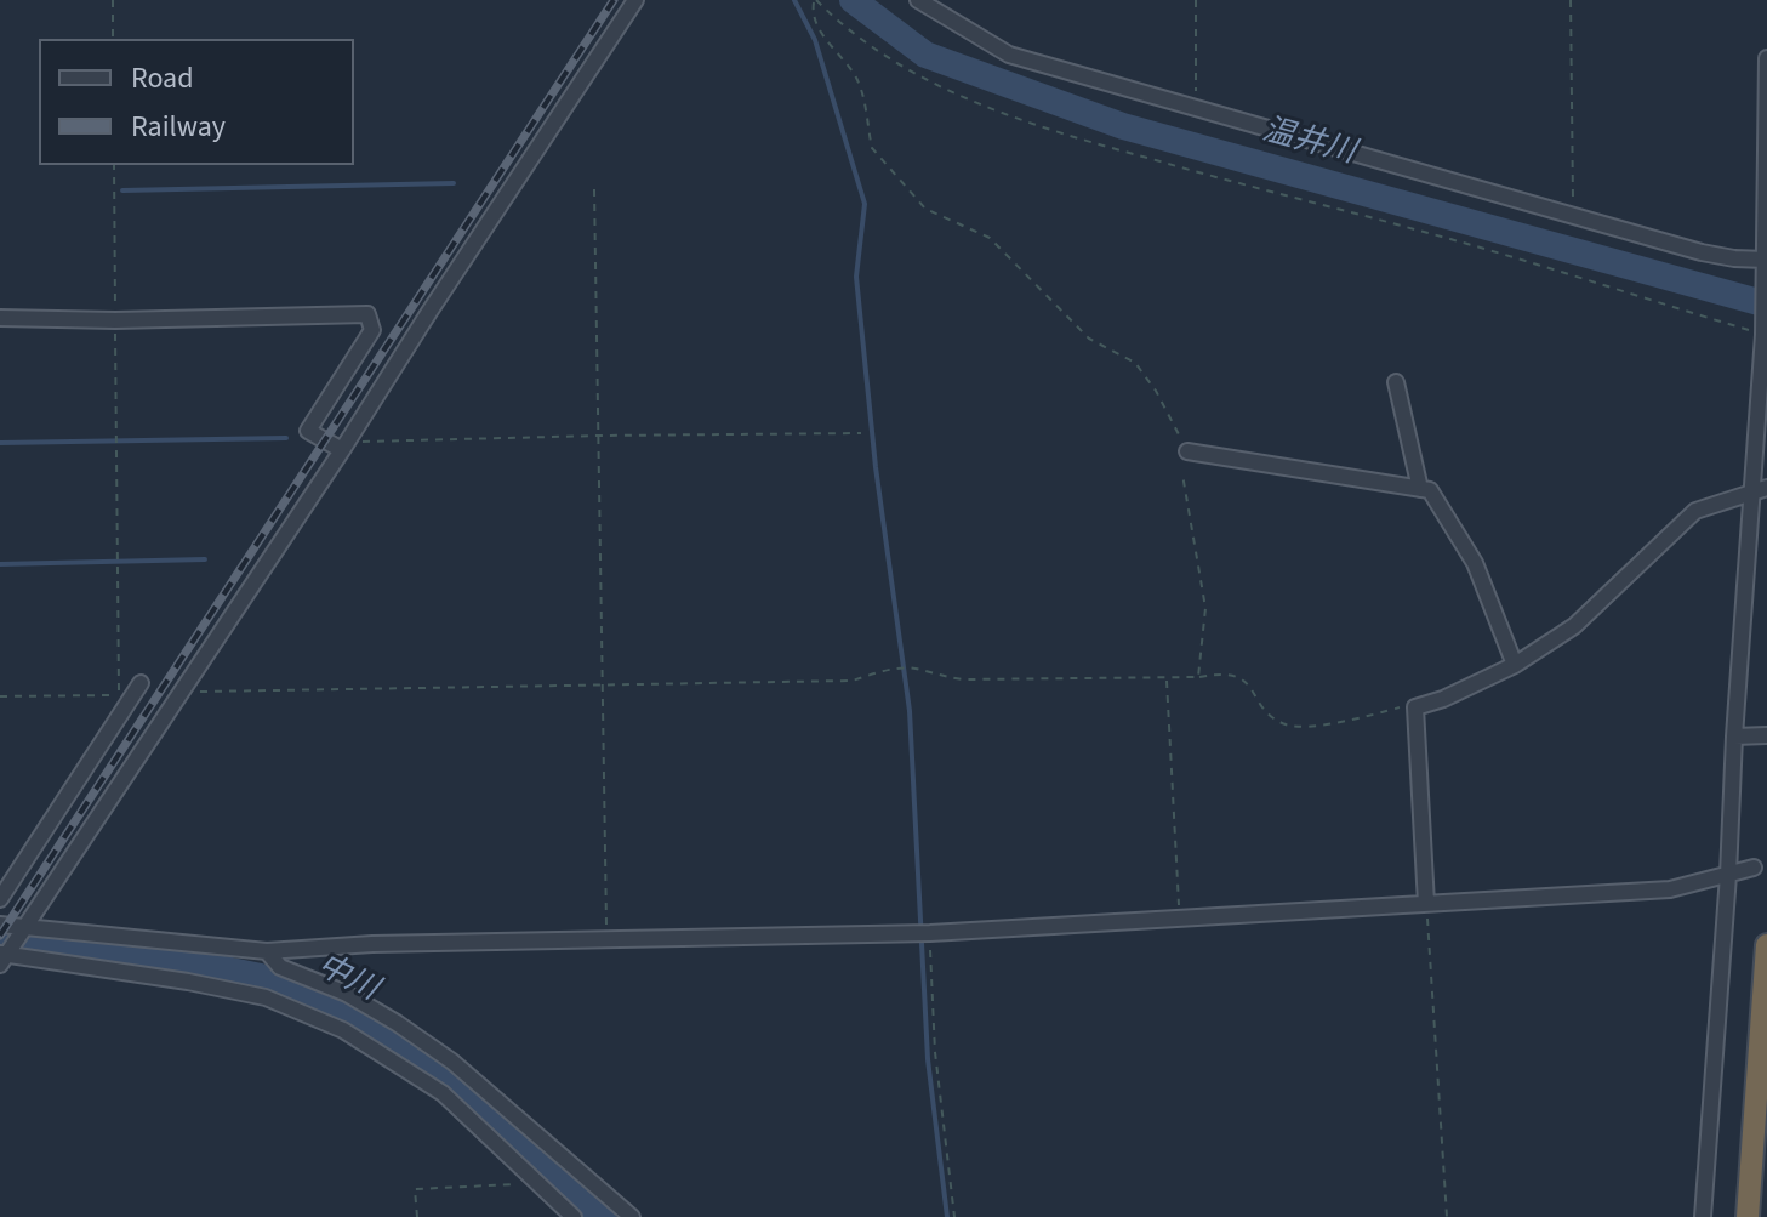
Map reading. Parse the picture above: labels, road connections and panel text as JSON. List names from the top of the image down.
{
  "water": ["温井川", "中川"],
  "legend": ["Road", "Railway"]
}
